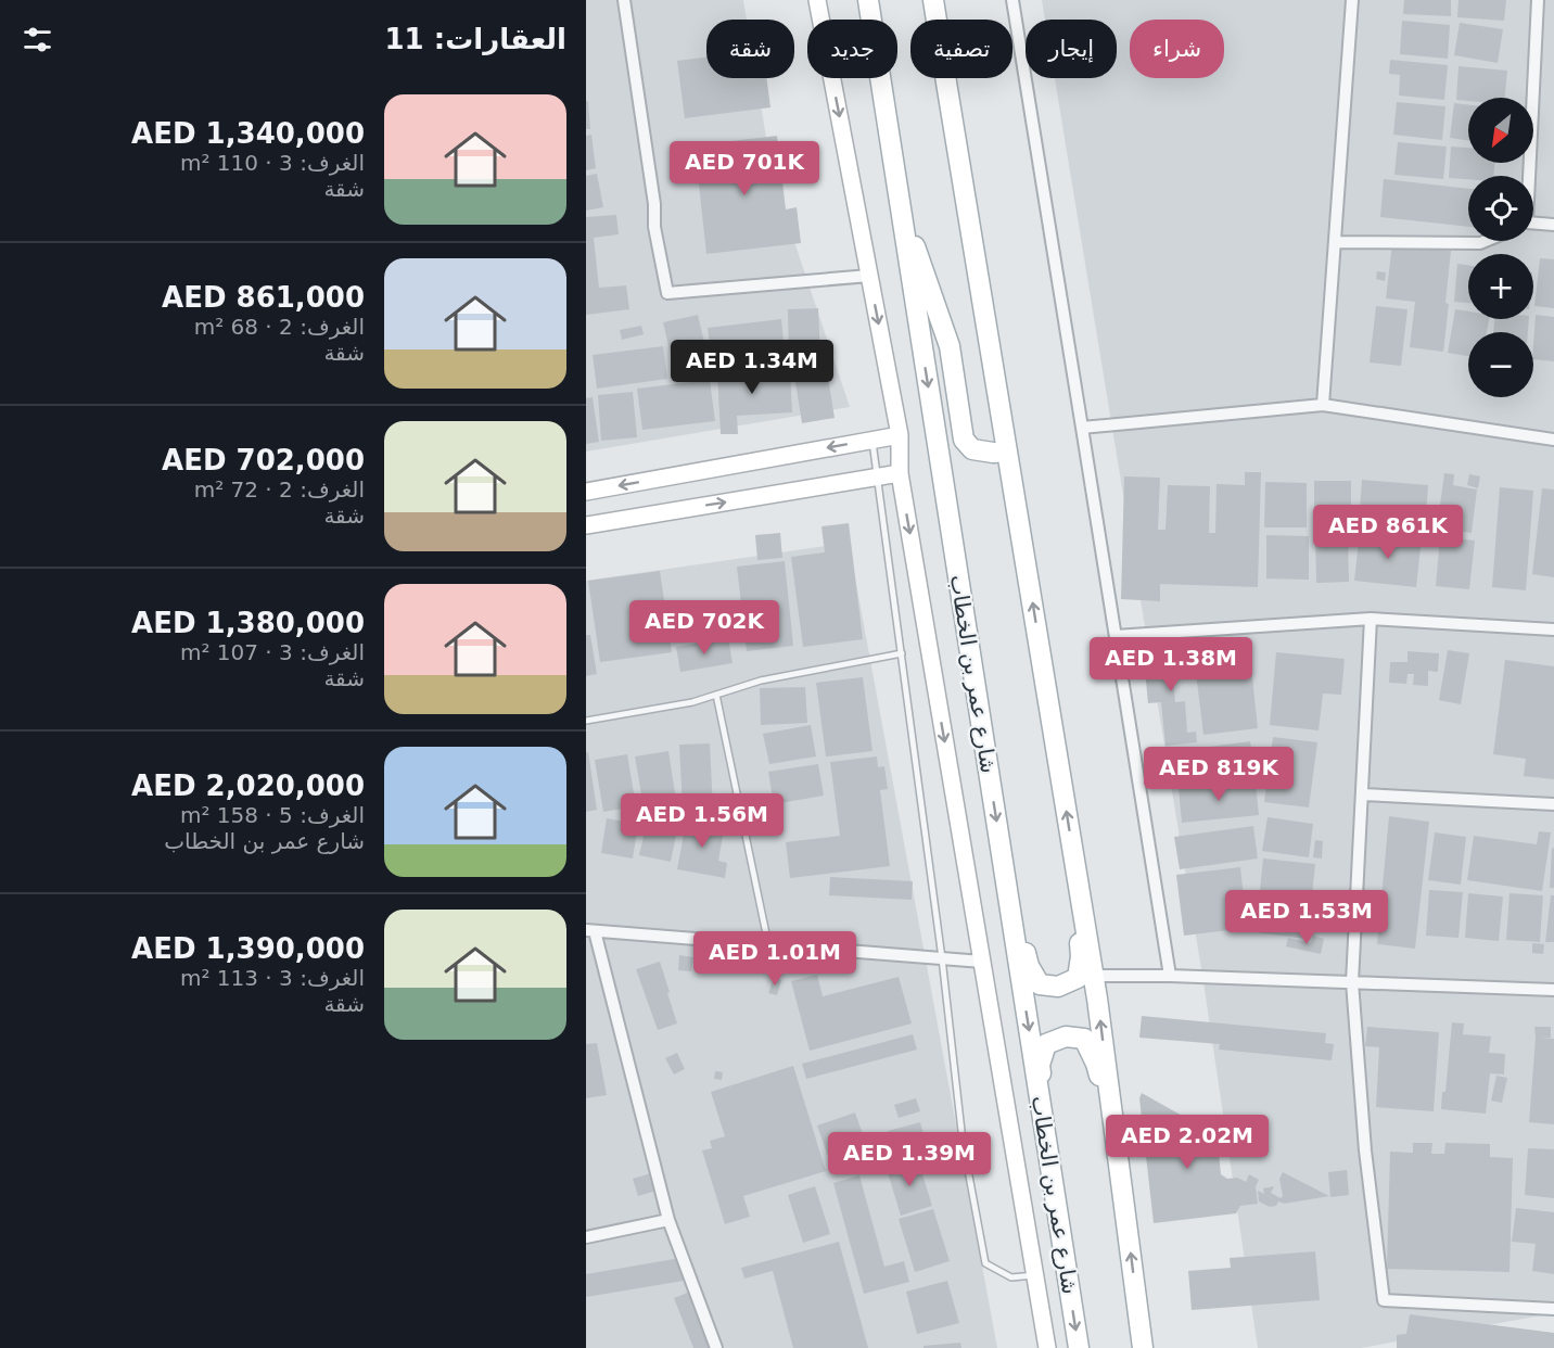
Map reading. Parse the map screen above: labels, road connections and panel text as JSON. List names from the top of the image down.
{
  "streets": {
    "main road": ["شارع عمر بن الخطاب"]
  },
  "north": "bottom left",
  "page": {
    "heading": "العقارات: 11",
    "chip": [
      "شراء",
      "إيجار",
      "تصفية",
      "جديد",
      "شقة"
    ],
    "list": [
      {
        "name": "AED 1,340,000",
        "note": "الغرف: 3 · 110 m² · شقة"
      },
      {
        "name": "AED 861,000",
        "note": "الغرف: 2 · 68 m² · شقة"
      },
      {
        "name": "AED 702,000",
        "note": "الغرف: 2 · 72 m² · شقة"
      },
      {
        "name": "AED 1,380,000",
        "note": "الغرف: 3 · 107 m² · شقة"
      },
      {
        "name": "AED 2,020,000",
        "note": "الغرف: 5 · 158 m² · شارع عمر بن الخطاب"
      },
      {
        "name": "AED 1,390,000",
        "note": "الغرف: 3 · 113 m² · شقة"
      }
    ],
    "map_buttons": ["+", "−"],
    "price": [
      "AED 701K",
      "AED 1.34M",
      "AED 861K",
      "AED 702K",
      "AED 1.38M",
      "AED 819K",
      "AED 1.56M",
      "AED 1.53M",
      "AED 1.01M",
      "AED 2.02M",
      "AED 1.39M"
    ]
  }
}
